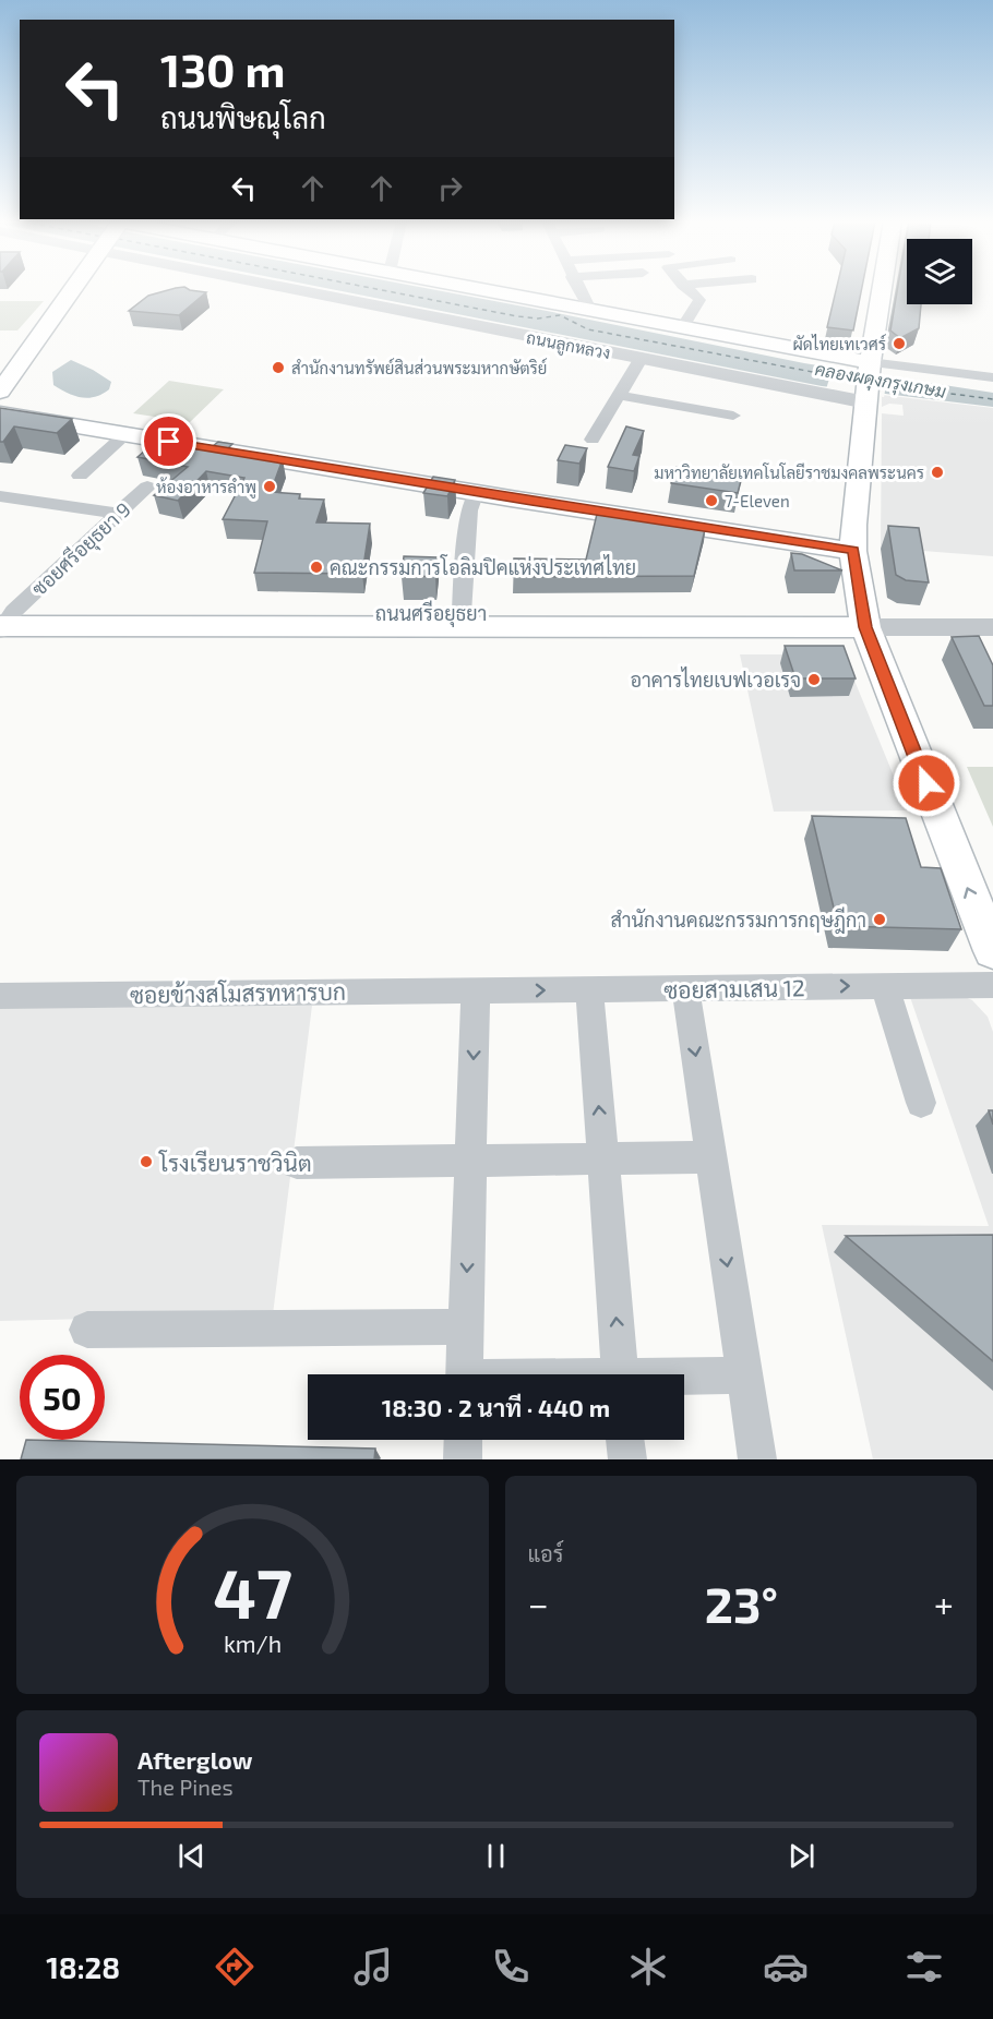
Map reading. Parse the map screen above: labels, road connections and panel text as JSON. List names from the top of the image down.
{
  "streets": {
    "main road": ["ถนนศรีอยุธยา"],
    "street": [
      "ถนนลูกหลวง",
      "ซอยศรีอยุธยา 9",
      "ซอยสามเสน 12",
      "ซอยข้างสโมสรทหารบก"
    ]
  },
  "crossings": [
    ["ซอยศรีอยุธยา 9", "ถนนศรีอยุธยา"],
    ["ซอยสามเสน 12", "ซอยข้างสโมสรทหารบก"]
  ],
  "water": ["คลองผดุงกรุงเกษม"],
  "places": [
    "ผัดไทยเทเวศร์",
    "สำนักงานทรัพย์สินส่วนพระมหากษัตริย์",
    "มหาวิทยาลัยเทคโนโลยีราชมงคลพระนคร",
    "ห้องอาหารลำพู",
    "7-Eleven",
    "คณะกรรมการโอลิมปิคแห่งประเทศไทย",
    "อาคารไทยเบฟเวอเรจ",
    "สำนักงานคณะกรรมการกฤษฎีกา",
    "โรงเรียนราชวินิต"
  ],
  "page": {
    "turn": ["130 m", "ถนนพิษณุโลก"],
    "limit": "50",
    "trip": "18:30 · 2 นาที · 440 m",
    "tile": "แอร์",
    "heat": ["−", "23°", "+"],
    "song": ["Afterglow", "The Pines"],
    "tabs": "18:28",
    "gauge": ["47", "km/h"]
  }
}
